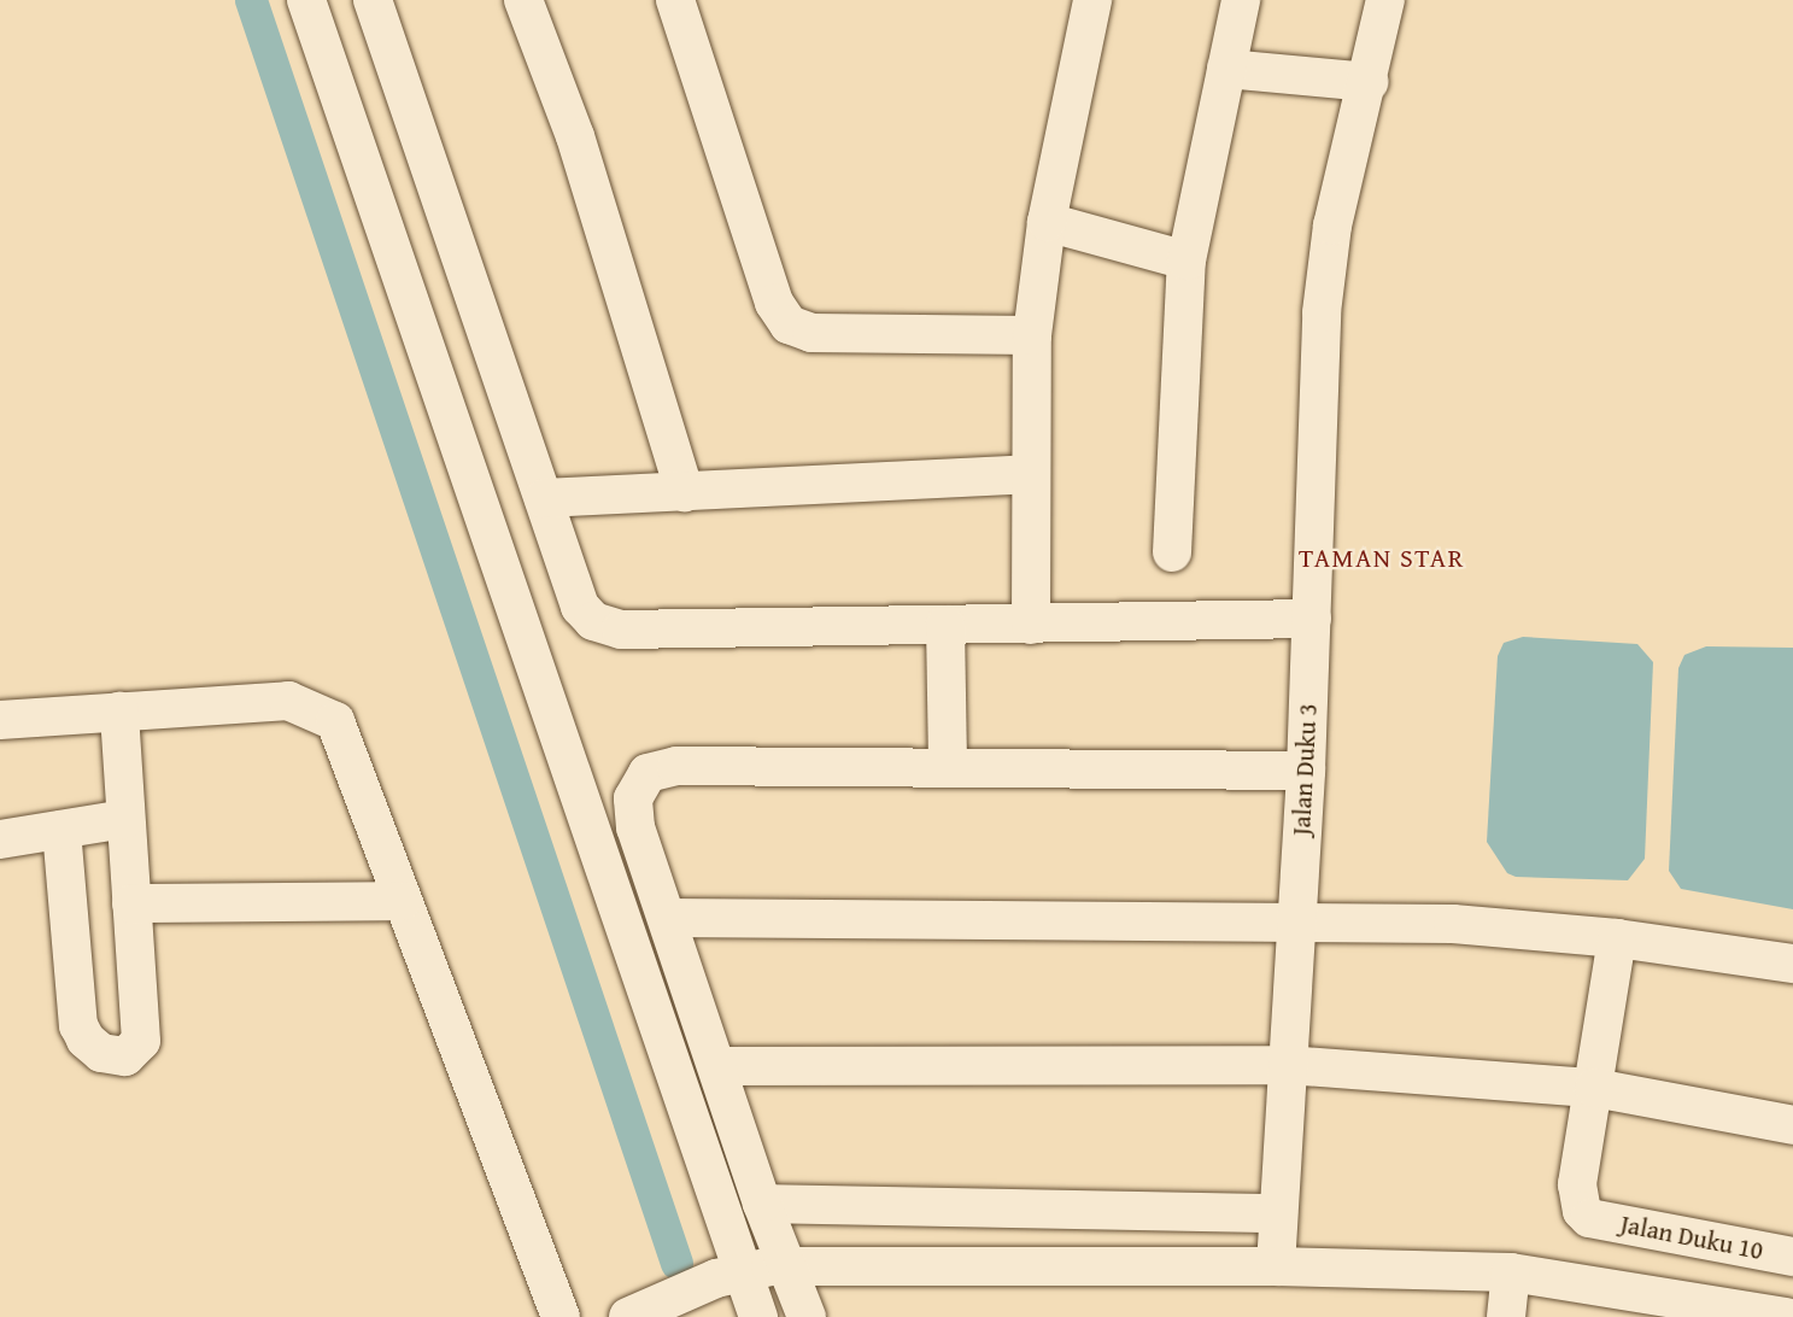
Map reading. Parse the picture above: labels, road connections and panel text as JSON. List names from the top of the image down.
{
  "streets": {
    "street": ["Jalan Duku 3", "Jalan Duku 10"]
  },
  "districts": ["TAMAN STAR"]
}
